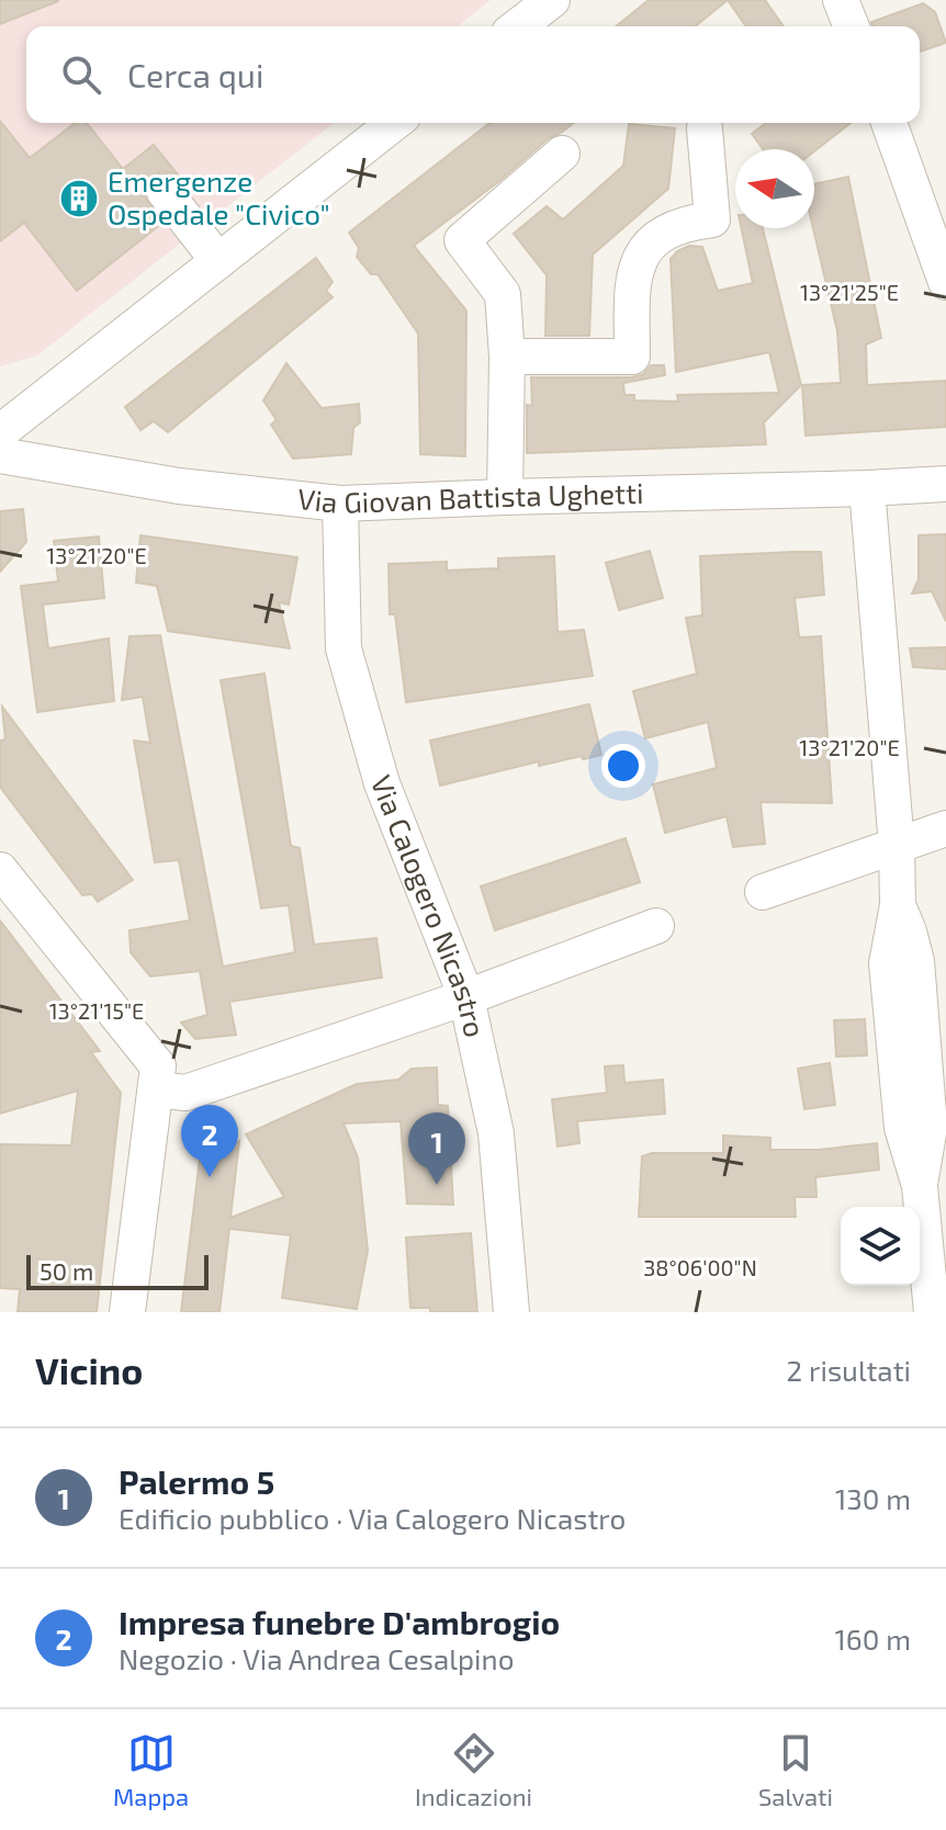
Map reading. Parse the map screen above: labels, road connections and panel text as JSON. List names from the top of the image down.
{
  "streets": {
    "street": ["Via Giovan Battista Ughetti", "Via Calogero Nicastro"]
  },
  "crossings": [
    ["Via Giovan Battista Ughetti", "Via Calogero Nicastro"]
  ],
  "places": {
    "building": ["Emergenze Ospedale \"Civico\""]
  },
  "scale_bar": "50 m",
  "north": "left",
  "page": {
    "search": "Cerca qui",
    "pins": ["2", "1"],
    "scale": "50 m",
    "heading": ["Vicino", "2 risultati"],
    "list": [
      {
        "mark": "1",
        "name": "Palermo 5",
        "note": "Edificio pubblico · Via Calogero Nicastro",
        "value": "130 m"
      },
      {
        "mark": "2",
        "name": "Impresa funebre D'ambrogio",
        "note": "Negozio · Via Andrea Cesalpino",
        "value": "160 m"
      }
    ],
    "nav": ["Mappa", "Indicazioni", "Salvati"]
  },
  "coordinates": [
    "13°21'25\"E",
    "13°21'20\"E",
    "13°21'15\"E",
    "38°06'00\"N"
  ]
}
